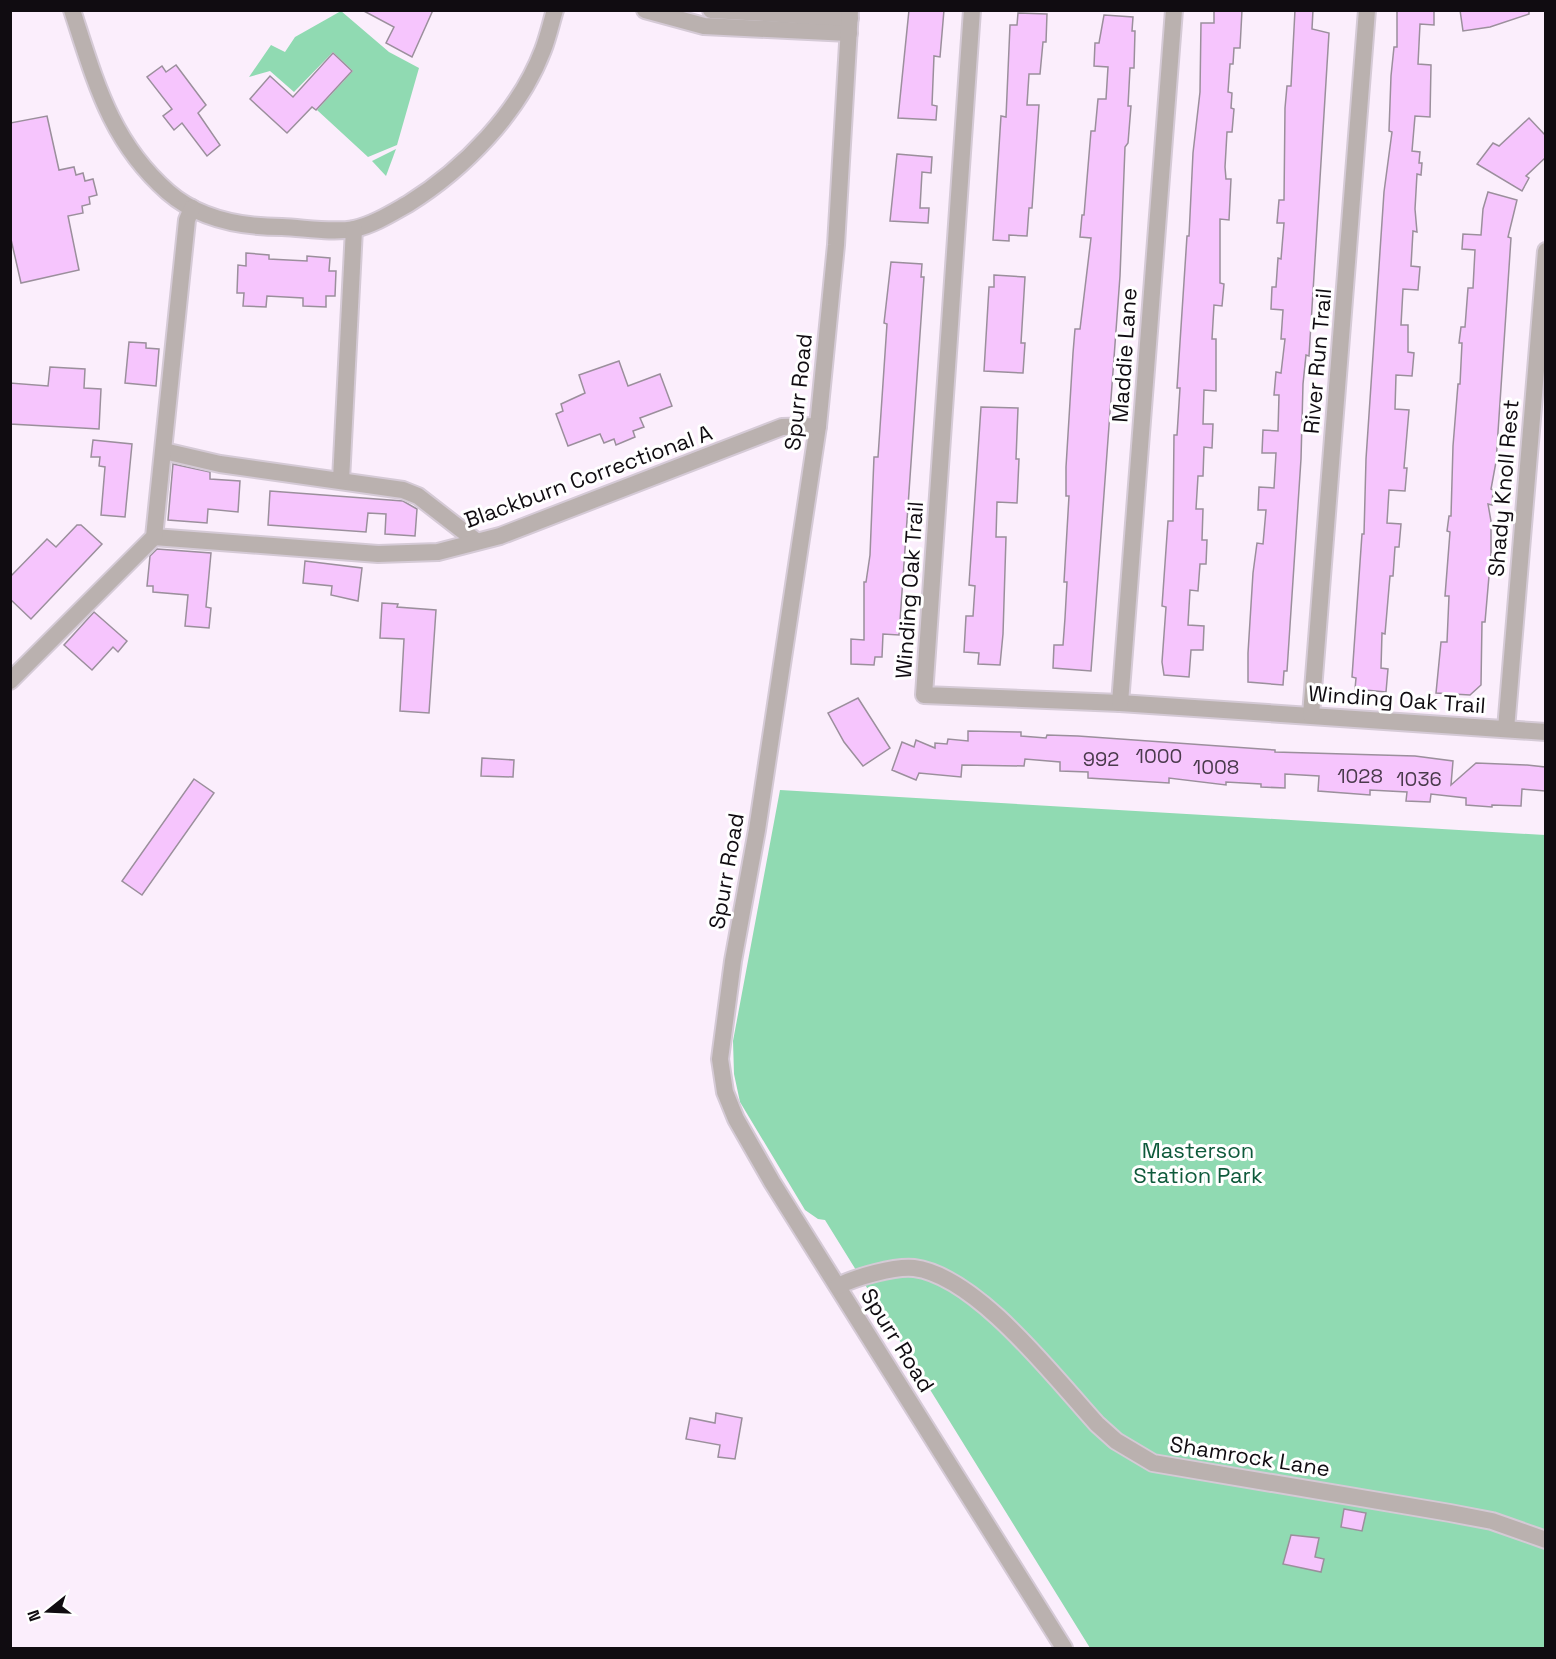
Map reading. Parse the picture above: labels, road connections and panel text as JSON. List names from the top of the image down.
{
  "streets": {
    "street": [
      "Maddie Lane",
      "River Run Trail",
      "Spurr Road",
      "Blackburn Correctional A",
      "Shady Knoll Rest",
      "Winding Oak Trail",
      "Shamrock Lane"
    ]
  },
  "crossings": [
    ["Maddie Lane", "Winding Oak Trail"],
    ["River Run Trail", "Winding Oak Trail"],
    ["Spurr Road", "Blackburn Correctional A"],
    ["Spurr Road", "Shamrock Lane"],
    ["Shady Knoll Rest", "Winding Oak Trail"]
  ],
  "parks": ["Masterson Station Park"],
  "house_numbers": [
    "1000",
    "992",
    "1008",
    "1028",
    "1036"
  ],
  "north": "left"
}
